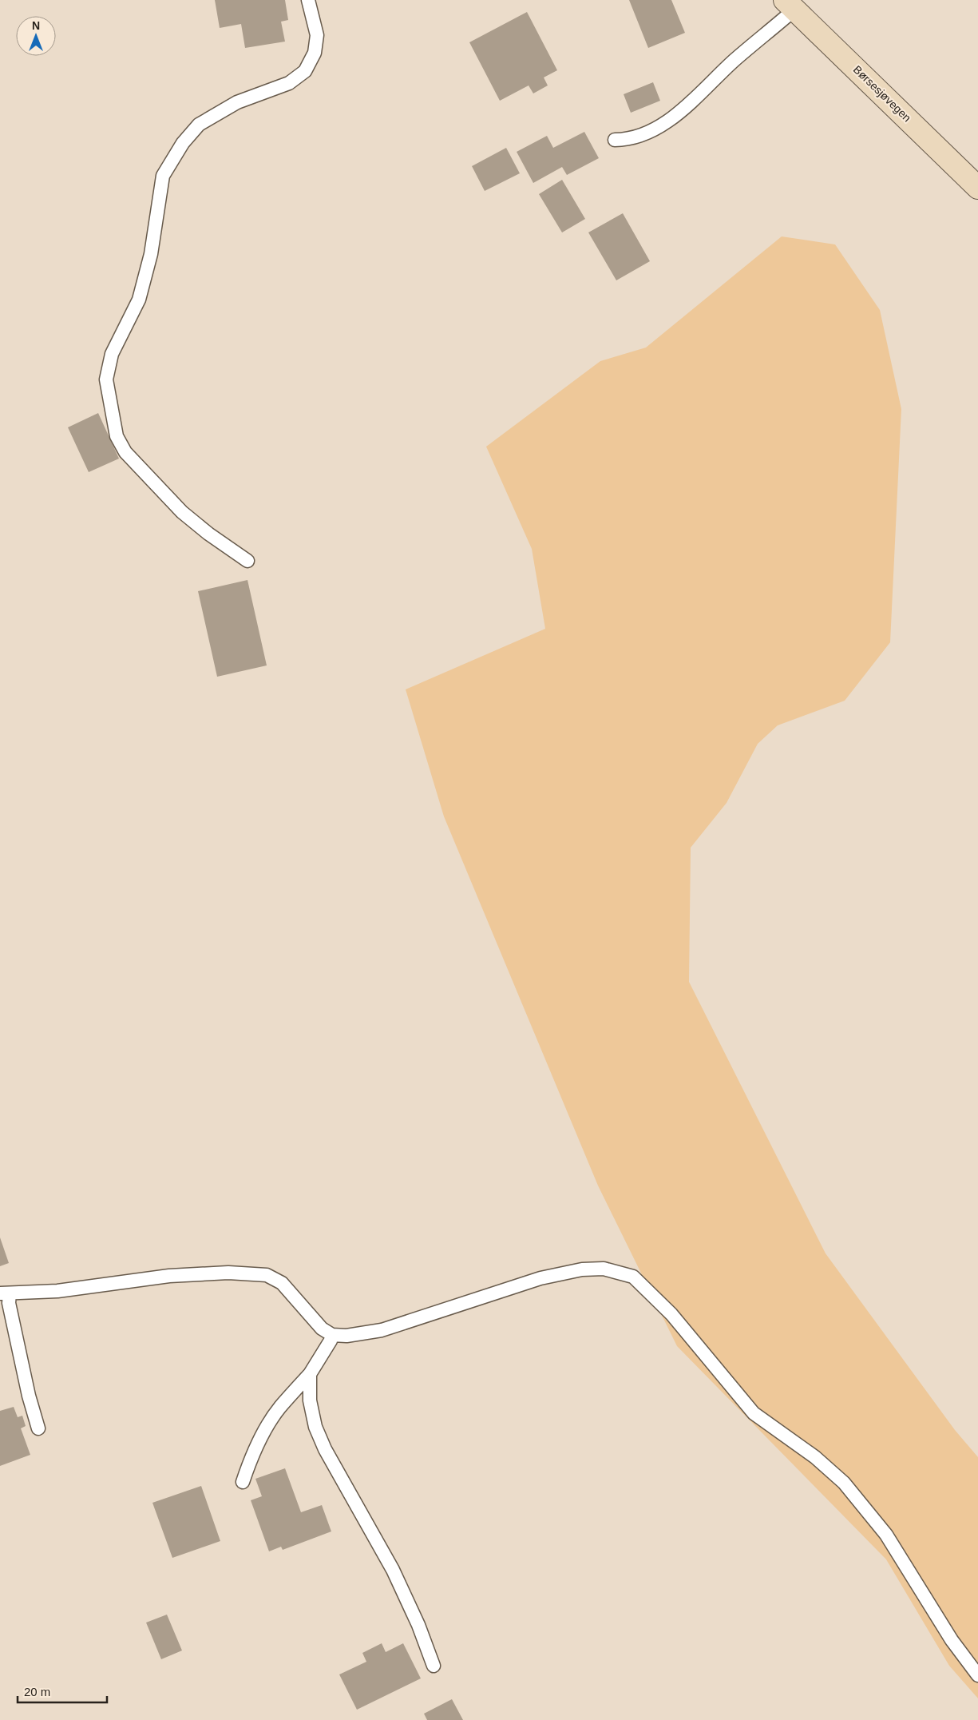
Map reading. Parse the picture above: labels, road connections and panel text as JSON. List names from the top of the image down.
{
  "streets": {
    "main road": ["Børsesjøvegen"]
  },
  "scale_bar": "20 m",
  "north": "top"
}
